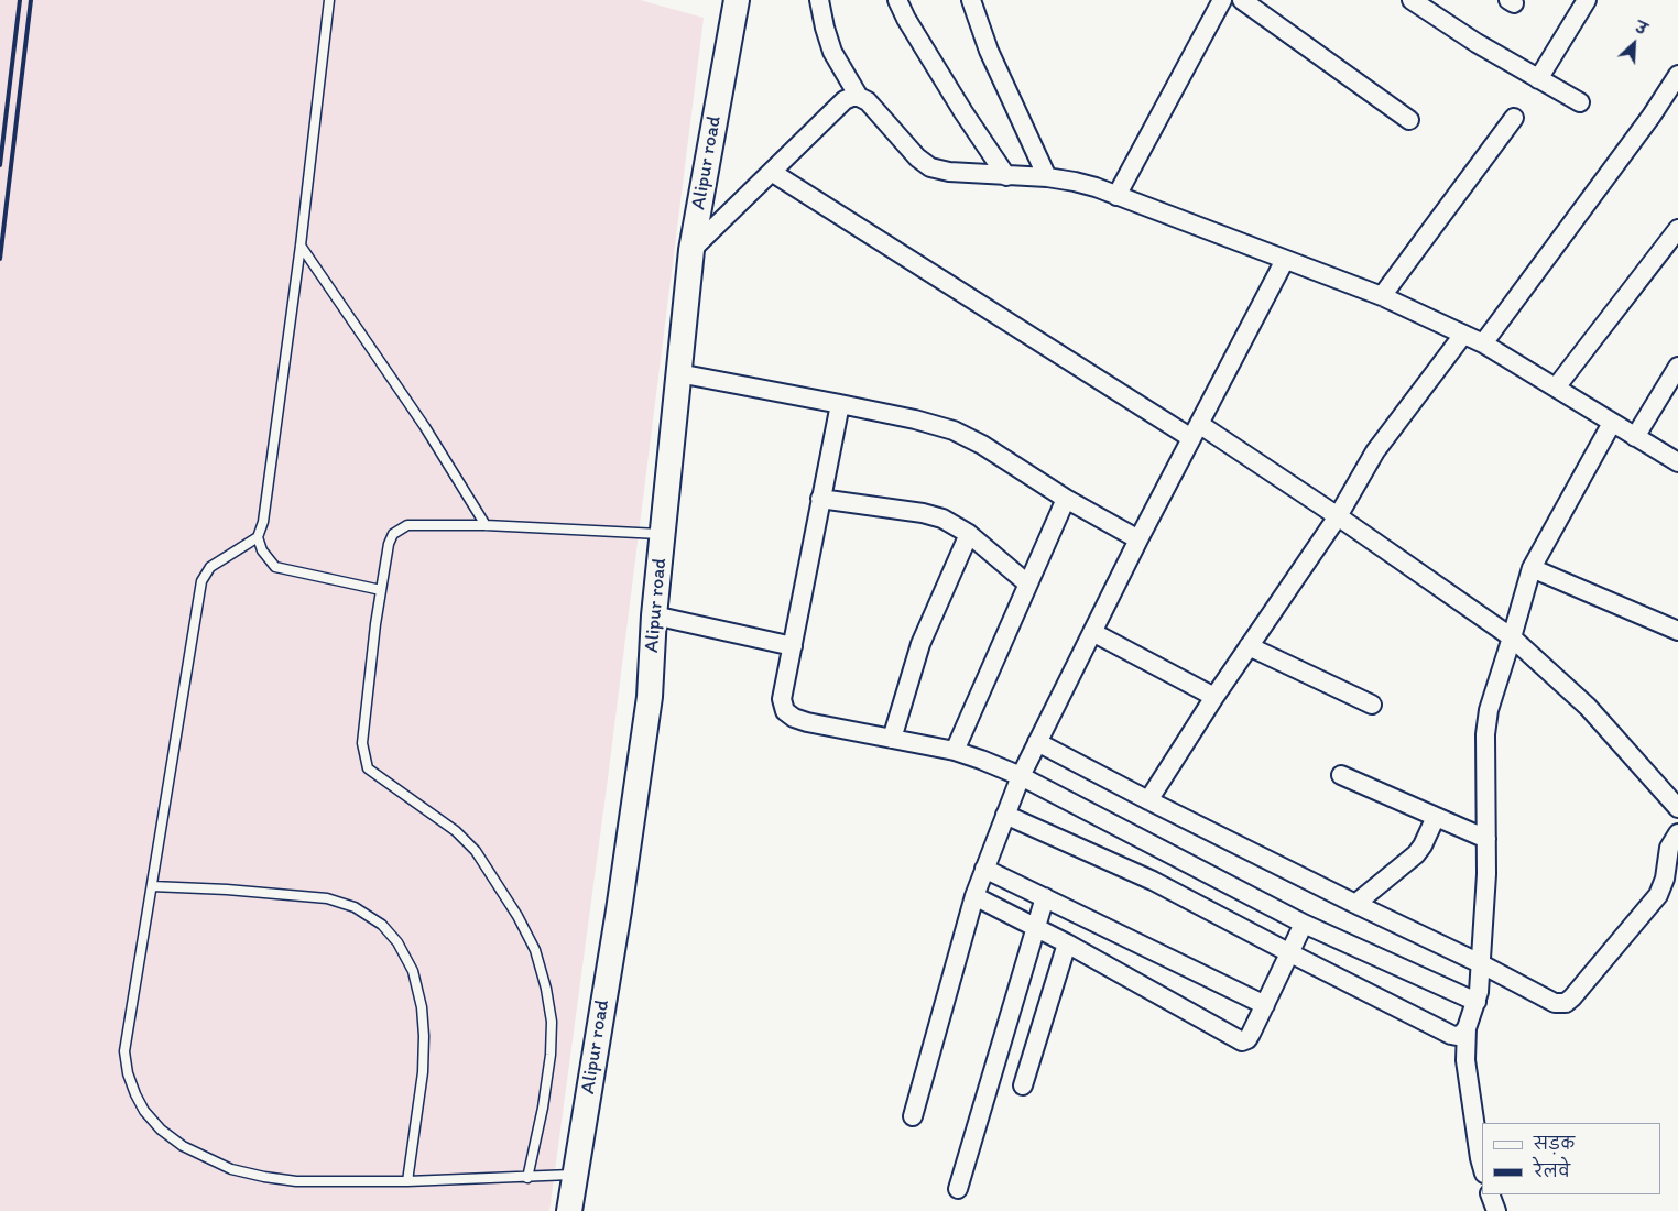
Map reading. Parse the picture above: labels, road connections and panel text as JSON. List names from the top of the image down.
{
  "streets": {
    "street": ["Alipur road"]
  },
  "legend": ["सड़क", "रेलवे"],
  "north": "top right"
}
